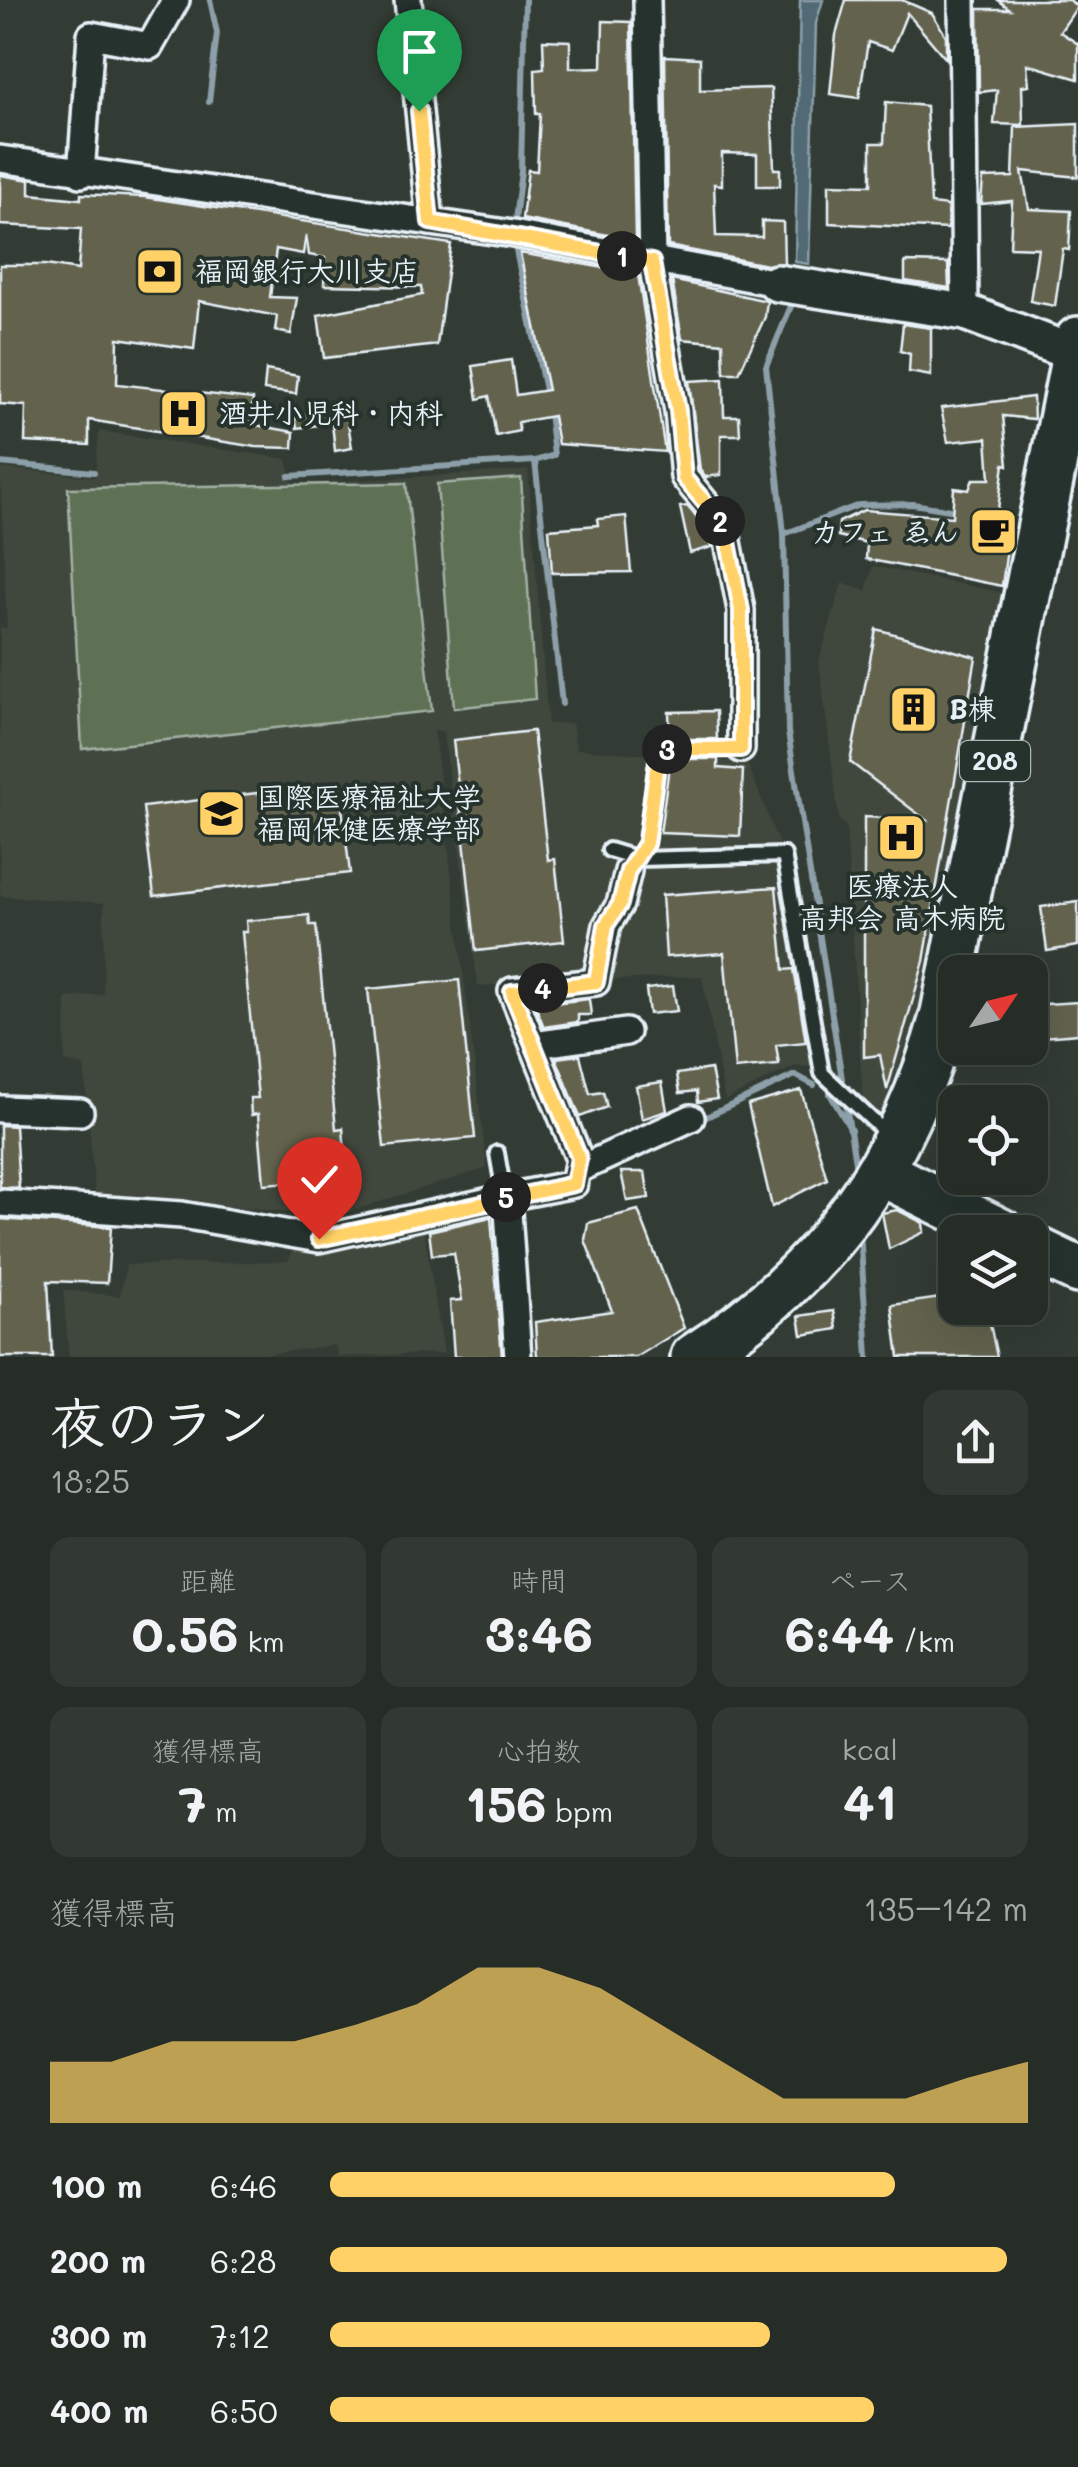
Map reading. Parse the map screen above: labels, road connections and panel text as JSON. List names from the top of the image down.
{
  "streets": {
    "highway": ["208"]
  },
  "places": {
    "bank": ["福岡銀行大川支店"],
    "hospital": ["酒井小児科・内科", "医療法人 高邦会 高木病院"],
    "cafe": ["カフェ ゑん"],
    "building": ["B棟"],
    "school or university": ["国際医療福祉大学 福岡保健医療学部"]
  },
  "north": "top right",
  "page": {
    "pins": [
      "1",
      "2",
      "3",
      "4",
      "5"
    ],
    "heading": ["夜のラン", "18:25"],
    "stats": [
      ["距離", "0.56 km"],
      ["時間", "3:46"],
      ["ペース", "6:44 /km"],
      ["獲得標高", "7 m"],
      ["心拍数", "156 bpm"],
      ["kcal", "41"]
    ],
    "chart": ["獲得標高", "135–142 m"],
    "list": [
      {
        "name": "100 m",
        "note": "6:46"
      },
      {
        "name": "200 m",
        "note": "6:28"
      },
      {
        "name": "300 m",
        "note": "7:12"
      },
      {
        "name": "400 m",
        "note": "6:50"
      }
    ]
  }
}
